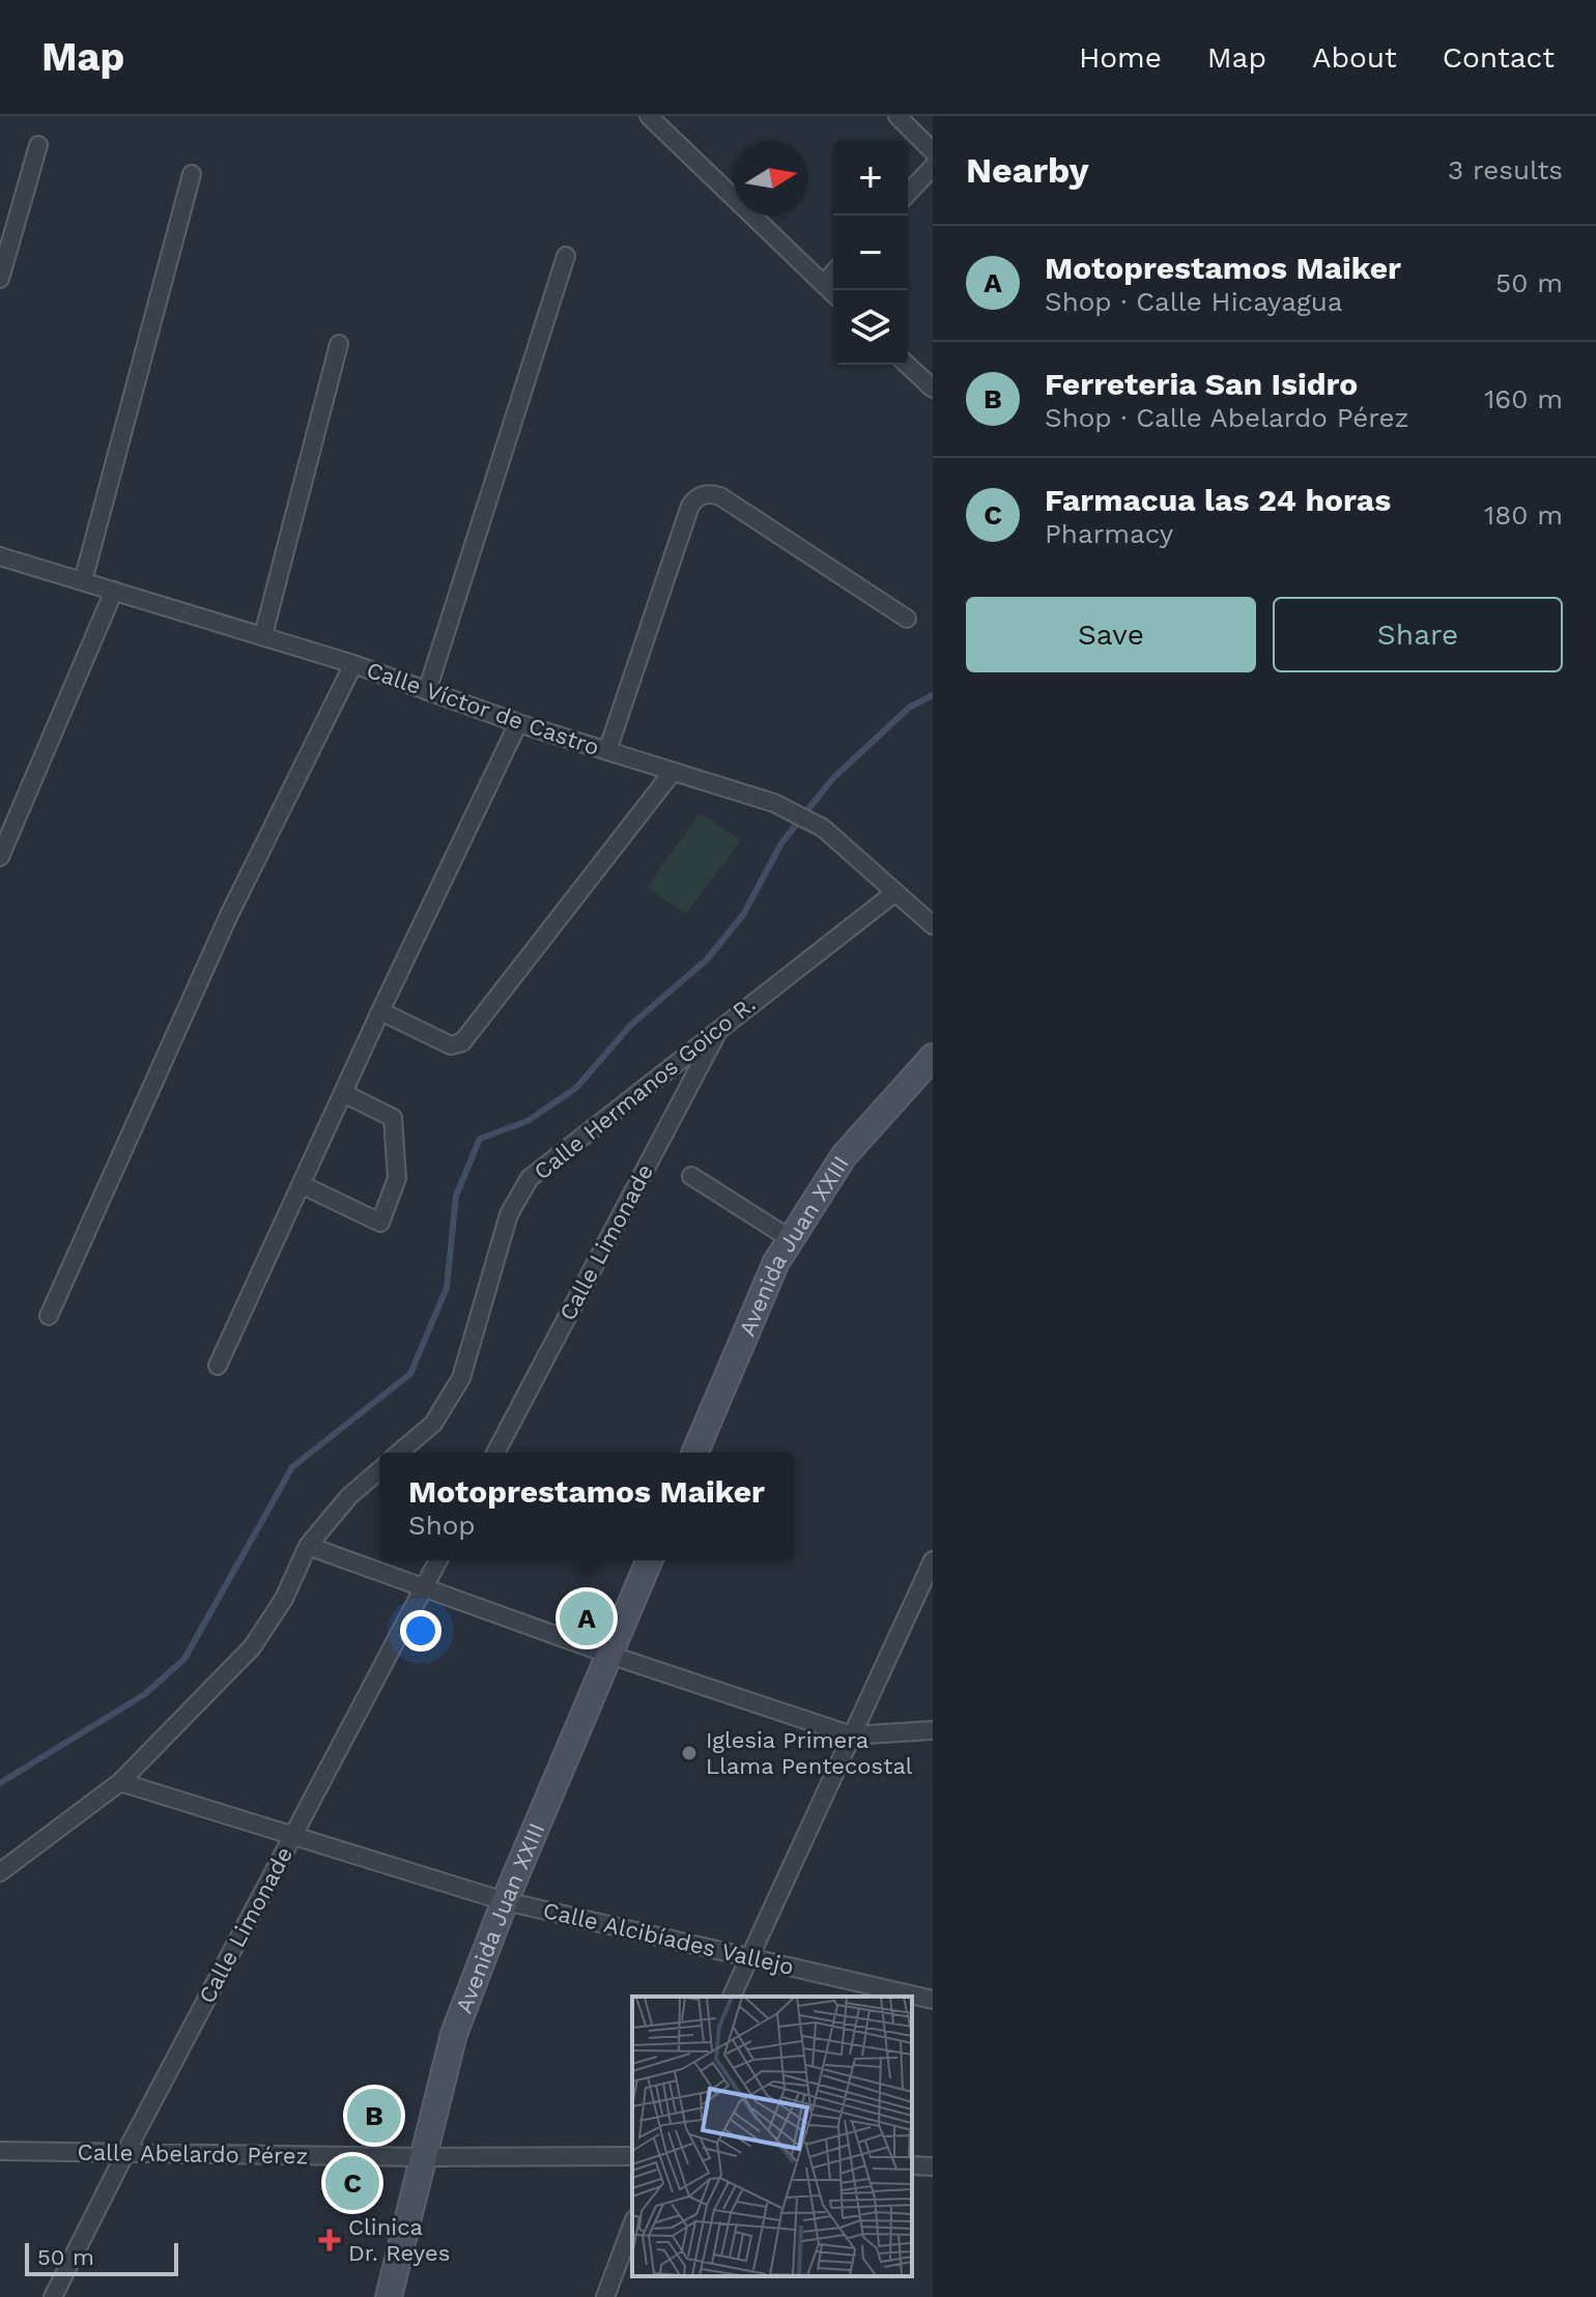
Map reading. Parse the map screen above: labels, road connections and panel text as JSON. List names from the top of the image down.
{
  "streets": {
    "main road": ["Avenida Juan XXIII"],
    "street": [
      "Calle Víctor de Castro",
      "Calle Hermanos Goico R.",
      "Calle Limonade",
      "Calle Alcibíades Vallejo",
      "Calle Abelardo Pérez"
    ]
  },
  "crossings": [
    ["Calle Víctor de Castro", "Calle Hermanos Goico R."],
    ["Calle Hermanos Goico R.", "Calle Limonade"],
    ["Calle Limonade", "Calle Alcibíades Vallejo"],
    ["Calle Limonade", "Calle Abelardo Pérez"],
    ["Avenida Juan XXIII", "Calle Alcibíades Vallejo"],
    ["Avenida Juan XXIII", "Calle Abelardo Pérez"]
  ],
  "places": {
    "other": ["Iglesia Primera Llama Pentecostal"],
    "health": ["Clinica Dr. Reyes"]
  },
  "scale_bar": "50 m",
  "north": "right",
  "page": {
    "header": "Map",
    "nav": [
      "Home",
      "Map",
      "About",
      "Contact"
    ],
    "heading": ["Nearby", "3 results"],
    "map_buttons": ["+", "−"],
    "list": [
      {
        "mark": "A",
        "name": "Motoprestamos Maiker",
        "note": "Shop · Calle Hicayagua",
        "value": "50 m"
      },
      {
        "mark": "B",
        "name": "Ferreteria San Isidro",
        "note": "Shop · Calle Abelardo Pérez",
        "value": "160 m"
      },
      {
        "mark": "C",
        "name": "Farmacua las 24 horas",
        "note": "Pharmacy",
        "value": "180 m"
      }
    ],
    "buttons": ["Save", "Share"],
    "popup": ["Motoprestamos Maiker", "Shop"],
    "pins": ["A", "B", "C"],
    "scale": "50 m"
  }
}
